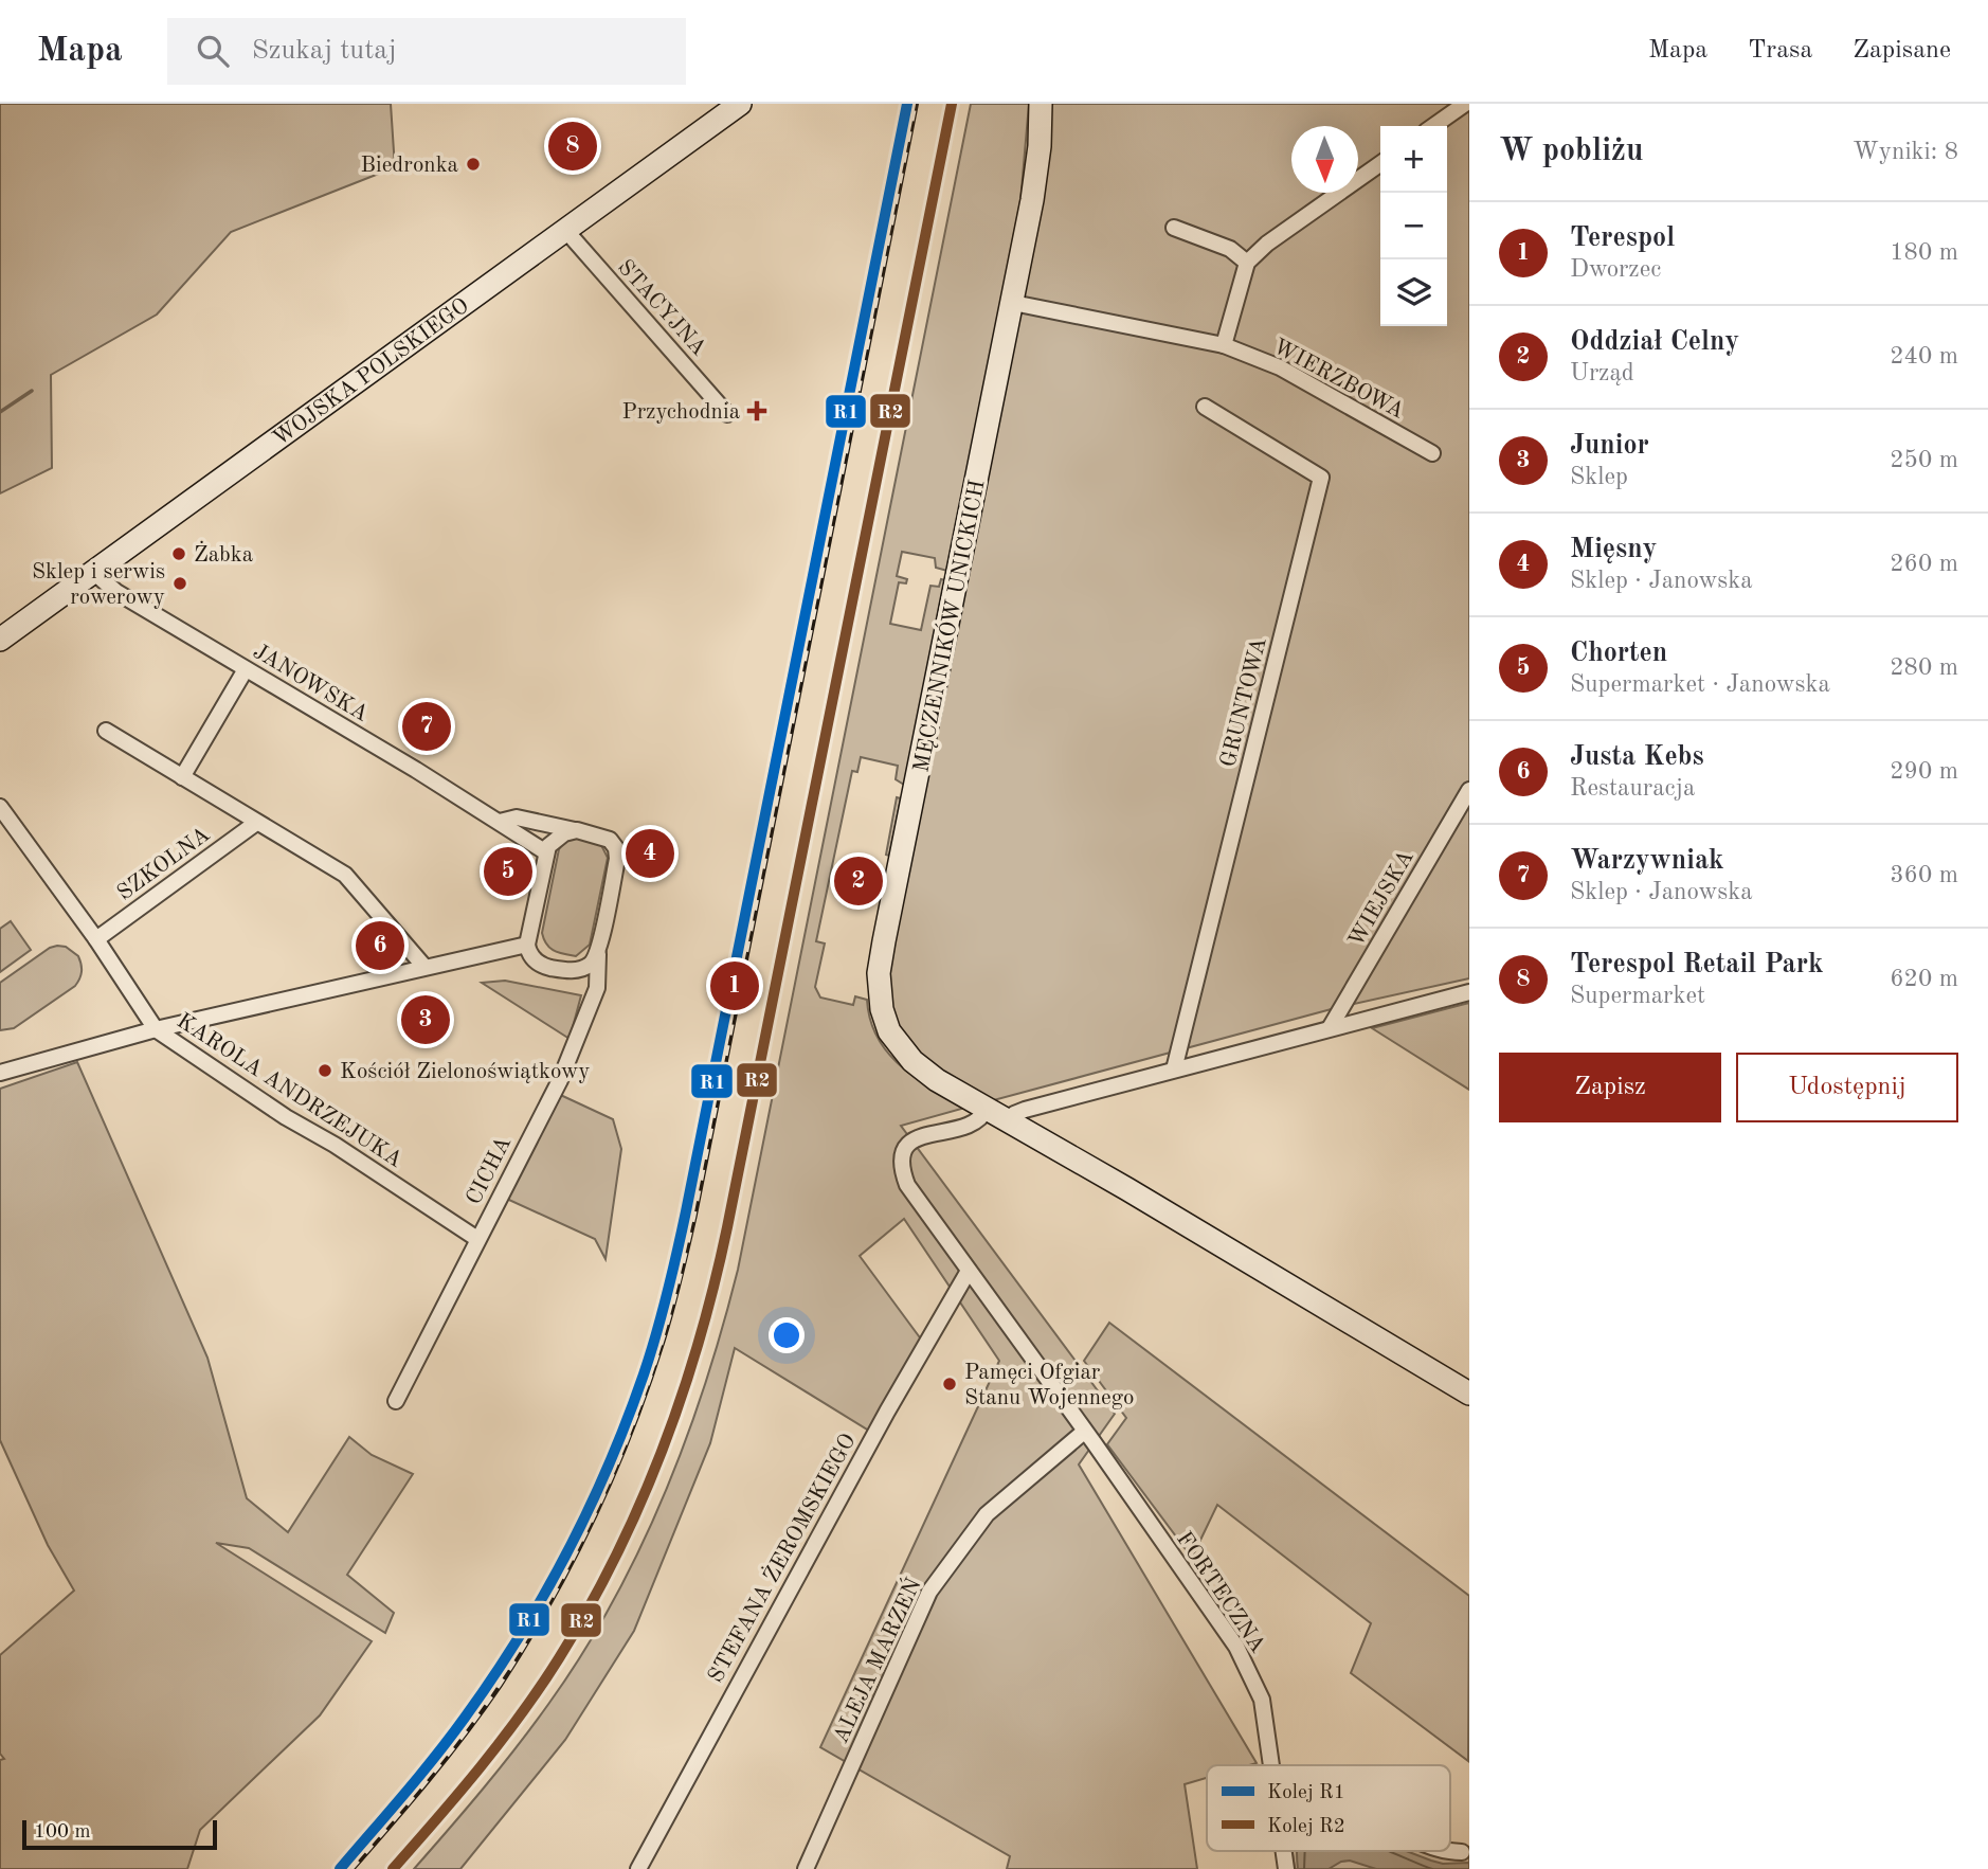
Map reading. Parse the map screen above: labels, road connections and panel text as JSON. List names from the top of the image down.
{
  "streets": {
    "main road": ["WOJSKA POLSKIEGO", "MĘCZENNIKÓW UNICKICH"],
    "street": [
      "STACYJNA",
      "WIERZBOWA",
      "JANOWSKA",
      "GRUNTOWA",
      "SZKOLNA",
      "WIEJSKA",
      "KAROLA ANDRZEJUKA",
      "CICHA",
      "STEFANA ŻEROMSKIEGO",
      "FORTECZNA",
      "ALEJA MARZEŃ"
    ]
  },
  "crossings": [
    ["STACYJNA", "WOJSKA POLSKIEGO"],
    ["WOJSKA POLSKIEGO", "JANOWSKA"],
    ["WIERZBOWA", "MĘCZENNIKÓW UNICKICH"],
    ["MĘCZENNIKÓW UNICKICH", "FORTECZNA"],
    ["JANOWSKA", "CICHA"],
    ["SZKOLNA", "KAROLA ANDRZEJUKA"],
    ["KAROLA ANDRZEJUKA", "CICHA"],
    ["STEFANA ŻEROMSKIEGO", "FORTECZNA"],
    ["FORTECZNA", "ALEJA MARZEŃ"]
  ],
  "places": {
    "other": [
      "Biedronka",
      "Żabka",
      "Sklep i serwis rowerowy",
      "Kościół Zielonoświątkowy",
      "Pamęci Ofgiar Stanu Wojennego"
    ],
    "health": ["Przychodnia"]
  },
  "lines": ["rail line R1", "rail line R2"],
  "legend": ["Kolej R1", "Kolej R2"],
  "scale_bar": "100 m",
  "north": "bottom",
  "page": {
    "header": "Mapa",
    "search": "Szukaj tutaj",
    "nav": ["Mapa", "Trasa", "Zapisane"],
    "heading": ["W pobliżu", "Wyniki: 8"],
    "pins": [
      "8",
      "7",
      "4",
      "5",
      "2",
      "6",
      "1",
      "3"
    ],
    "map_buttons": ["+", "−"],
    "list": [
      {
        "mark": "1",
        "name": "Terespol",
        "note": "Dworzec",
        "value": "180 m"
      },
      {
        "mark": "2",
        "name": "Oddział Celny",
        "note": "Urząd",
        "value": "240 m"
      },
      {
        "mark": "3",
        "name": "Junior",
        "note": "Sklep",
        "value": "250 m"
      },
      {
        "mark": "4",
        "name": "Mięsny",
        "note": "Sklep · Janowska",
        "value": "260 m"
      },
      {
        "mark": "5",
        "name": "Chorten",
        "note": "Supermarket · Janowska",
        "value": "280 m"
      },
      {
        "mark": "6",
        "name": "Justa Kebs",
        "note": "Restauracja",
        "value": "290 m"
      },
      {
        "mark": "7",
        "name": "Warzywniak",
        "note": "Sklep · Janowska",
        "value": "360 m"
      },
      {
        "mark": "8",
        "name": "Terespol Retail Park",
        "note": "Supermarket",
        "value": "620 m"
      }
    ],
    "buttons": ["Zapisz", "Udostępnij"],
    "scale": "100 m"
  }
}
